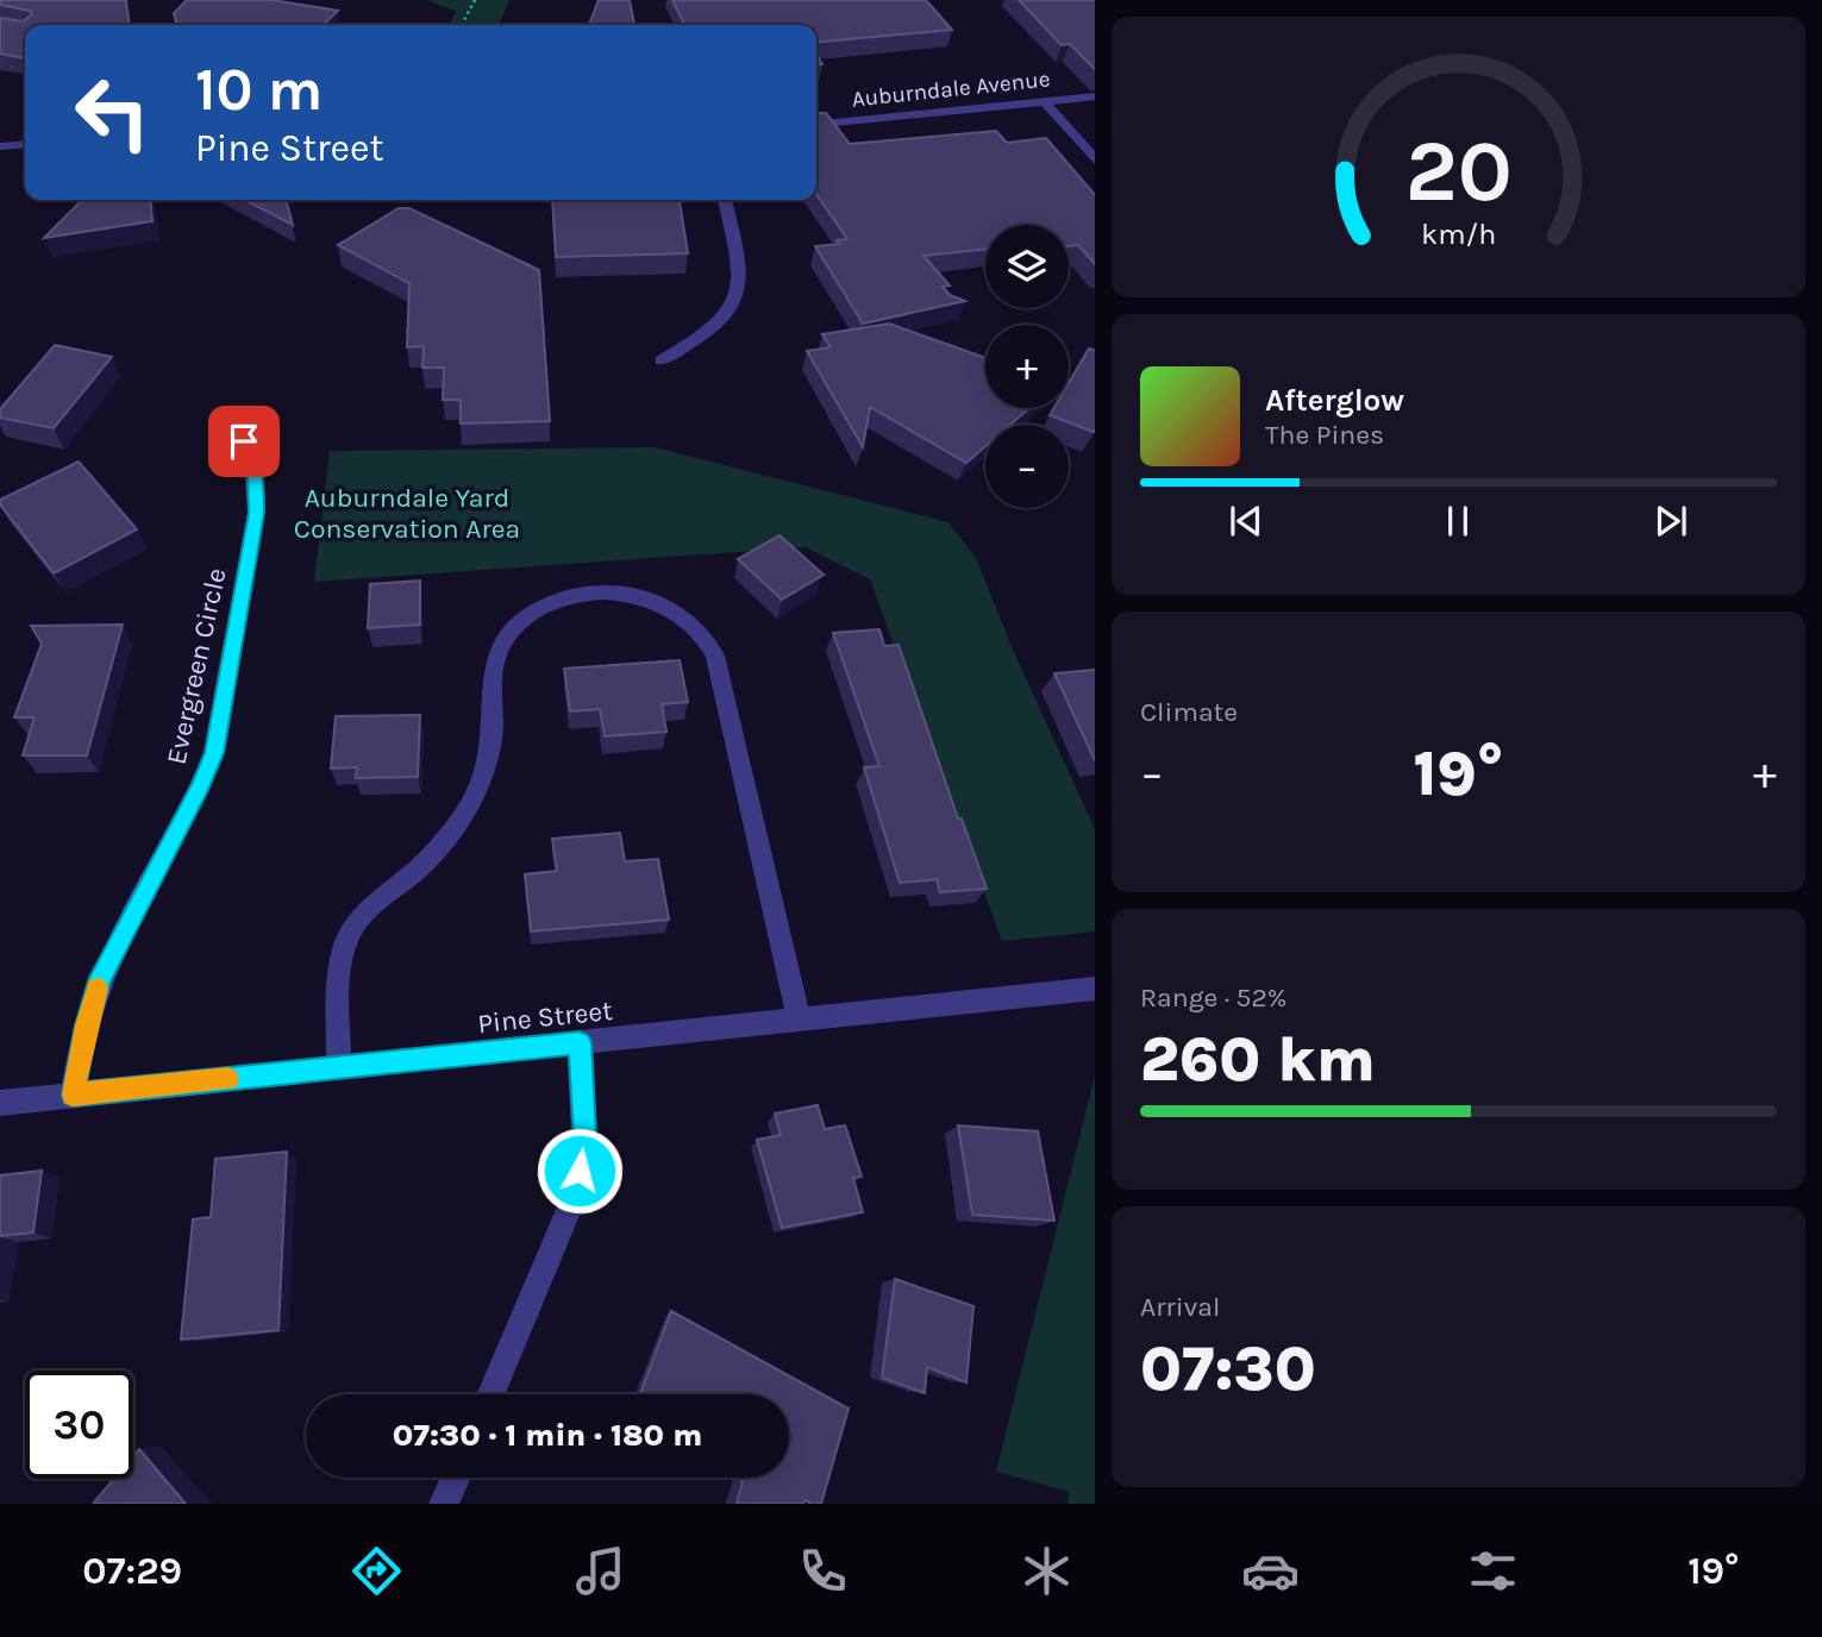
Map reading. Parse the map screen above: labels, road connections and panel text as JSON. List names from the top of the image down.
{
  "streets": {
    "street": ["Auburndale Avenue", "Evergreen Circle", "Pine Street"]
  },
  "crossings": [
    ["Evergreen Circle", "Pine Street"]
  ],
  "parks": ["Auburndale Yard Conservation Area"],
  "page": {
    "turn": ["10 m", "Pine Street"],
    "map_buttons": ["+", "−"],
    "song": ["Afterglow", "The Pines"],
    "tile": [
      "Climate",
      ["Range · 52%", "260 km"],
      ["Arrival", "07:30"]
    ],
    "heat": ["−", "19°", "+"],
    "limit": "30",
    "trip": "07:30 · 1 min · 180 m",
    "tabs": ["07:29", "19°"],
    "gauge": ["20", "km/h"]
  }
}
